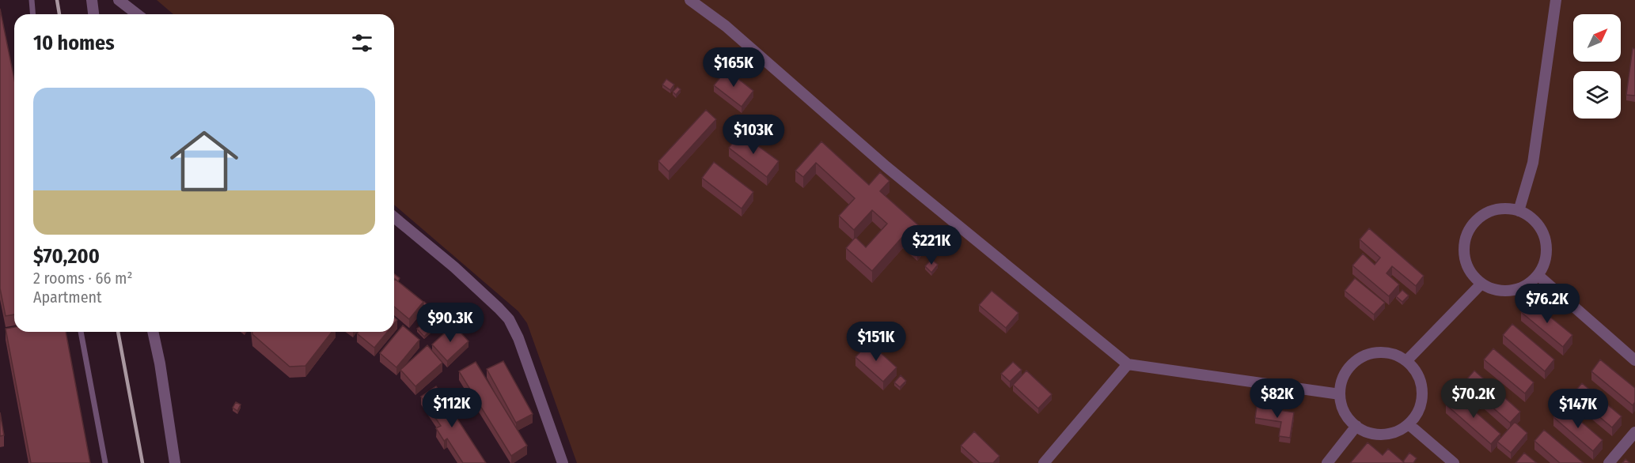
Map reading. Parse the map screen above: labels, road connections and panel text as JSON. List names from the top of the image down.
{
  "north": "top right",
  "page": {
    "heading": "10 homes",
    "price": [
      "$165K",
      "$103K",
      "$221K",
      "$76.2K",
      "$90.3K",
      "$151K",
      "$82K",
      "$70.2K",
      "$112K",
      "$147K"
    ],
    "list": [
      {
        "name": "$70,200",
        "note": "2 rooms · 66 m² · Apartment"
      }
    ]
  }
}
